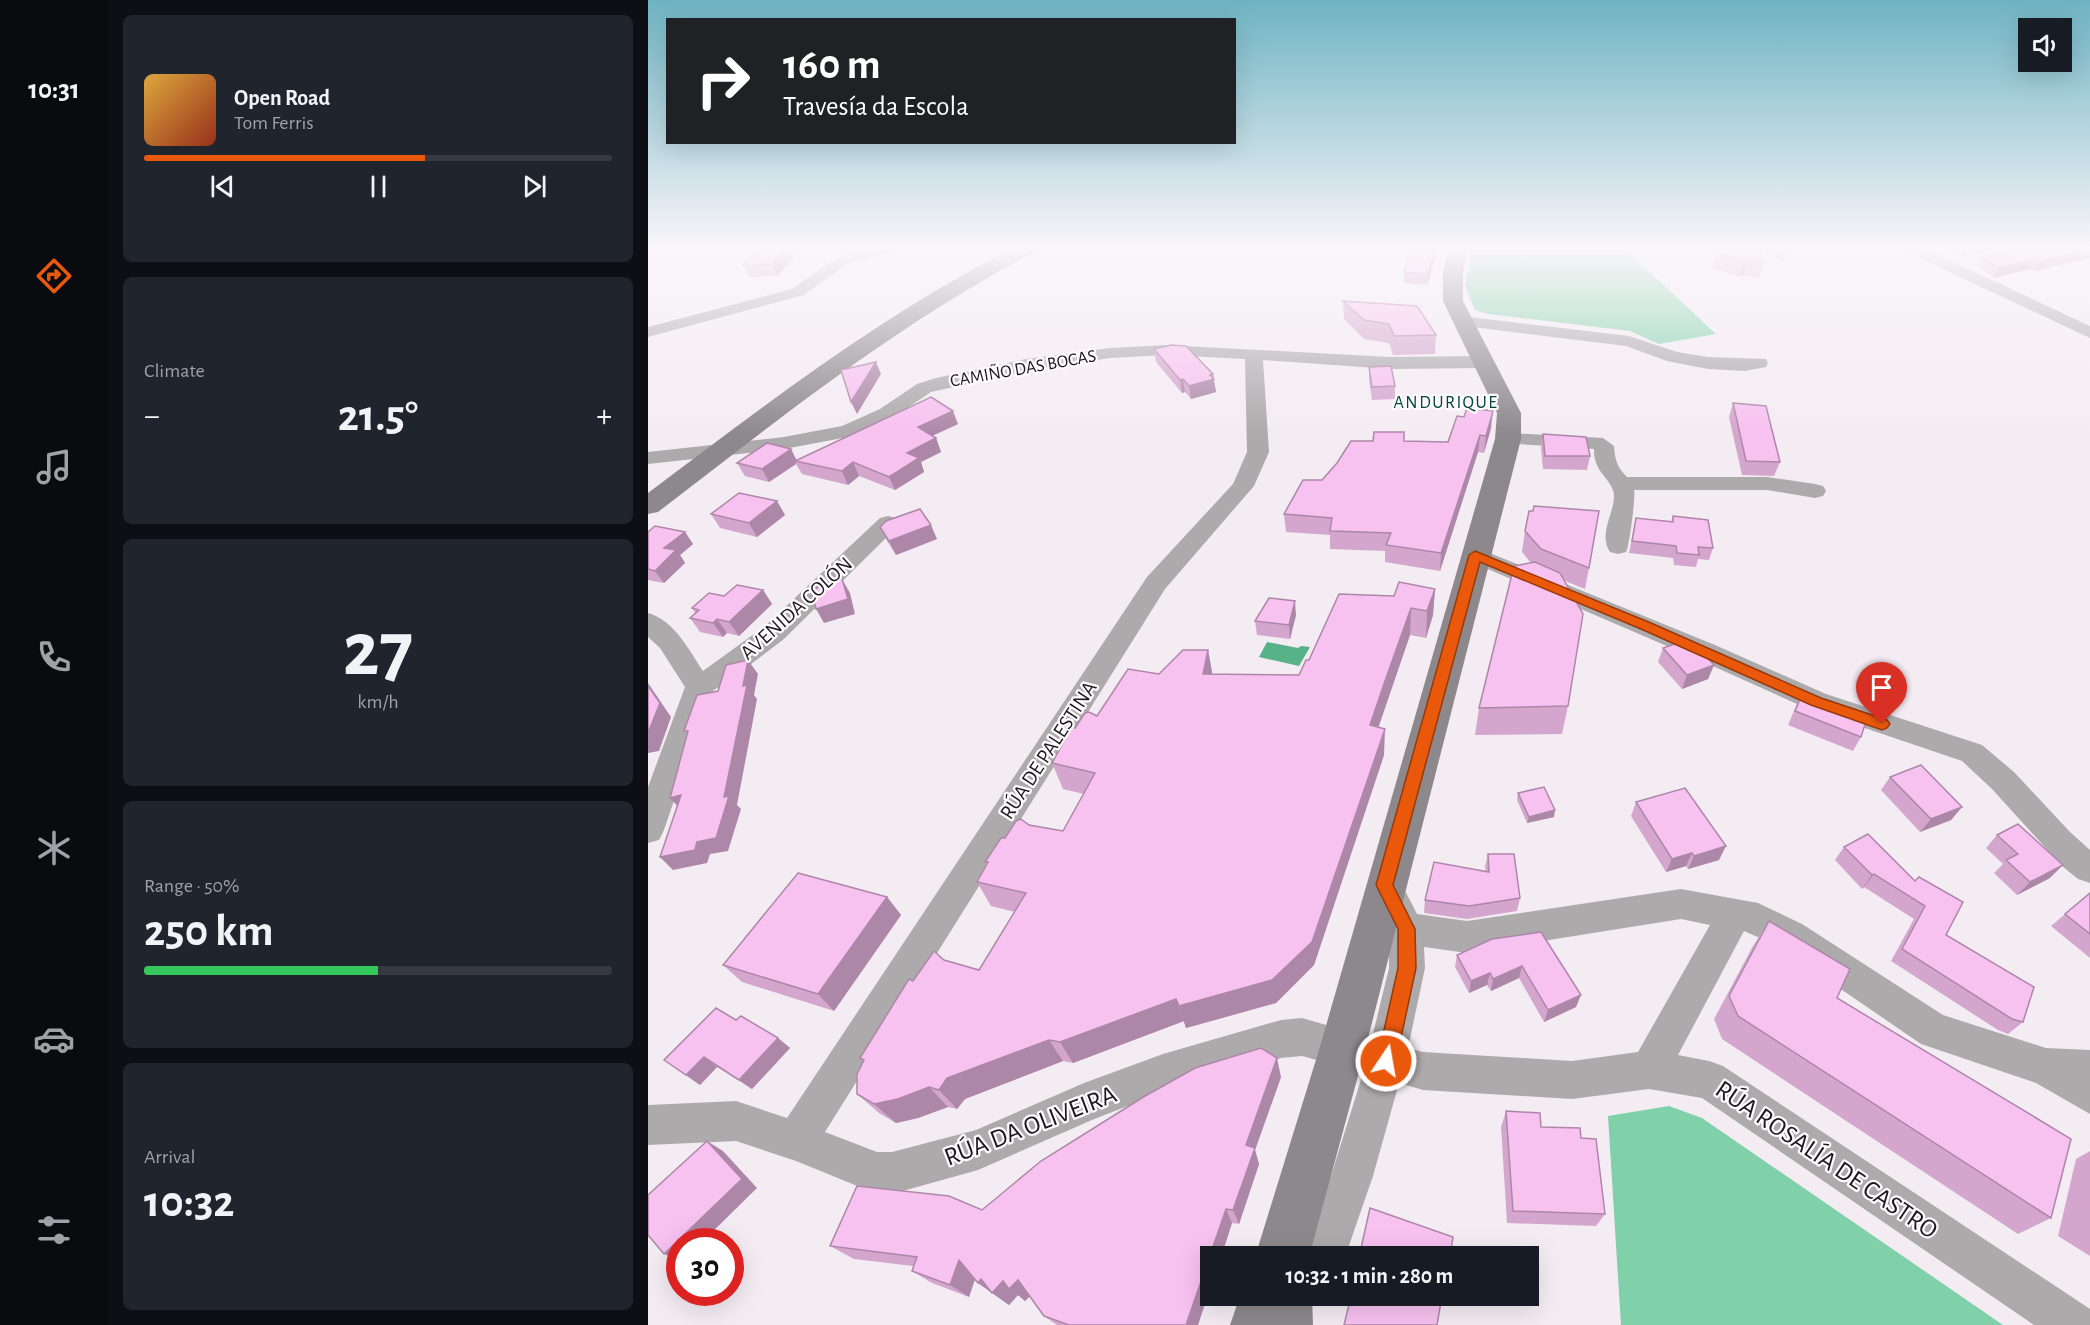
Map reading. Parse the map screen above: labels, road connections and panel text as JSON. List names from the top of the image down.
{
  "streets": {
    "street": [
      "CAMIÑO DAS BOCAS",
      "AVENIDA COLÓN",
      "RÚA DE PALESTINA",
      "RÚA DA OLIVEIRA",
      "RÚA ROSALÍA DE CASTRO"
    ]
  },
  "crossings": [
    ["CAMIÑO DAS BOCAS", "RÚA DE PALESTINA"],
    ["RÚA DE PALESTINA", "RÚA DA OLIVEIRA"],
    ["RÚA DA OLIVEIRA", "RÚA ROSALÍA DE CASTRO"]
  ],
  "districts": ["ANDURIQUE"],
  "page": {
    "tabs": "10:31",
    "turn": ["160 m", "Travesía da Escola"],
    "song": ["Open Road", "Tom Ferris"],
    "tile": [
      "Climate",
      ["27", "km/h"],
      ["Range · 50%", "250 km"],
      ["Arrival", "10:32"]
    ],
    "heat": ["−", "21.5°", "+"],
    "limit": "30",
    "trip": "10:32 · 1 min · 280 m"
  }
}
